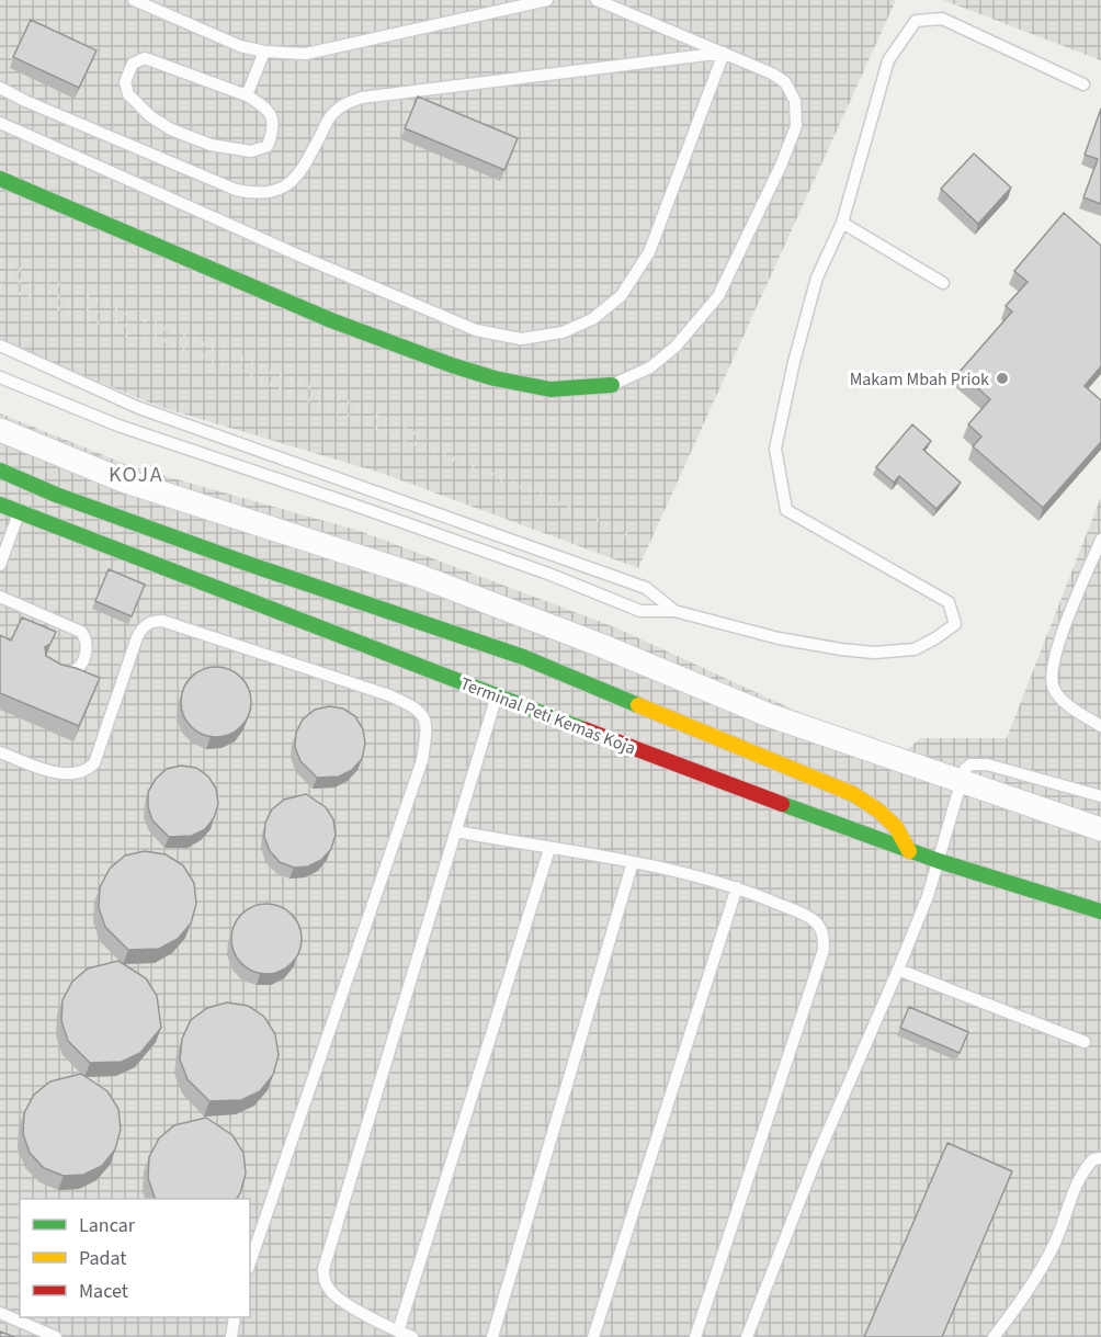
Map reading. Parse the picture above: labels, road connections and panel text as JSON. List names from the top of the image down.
{
  "streets": {
    "main road": ["Terminal Peti Kemas Koja"]
  },
  "districts": ["KOJA"],
  "places": ["Makam Mbah Priok"],
  "legend": ["Lancar", "Padat", "Macet"]
}
